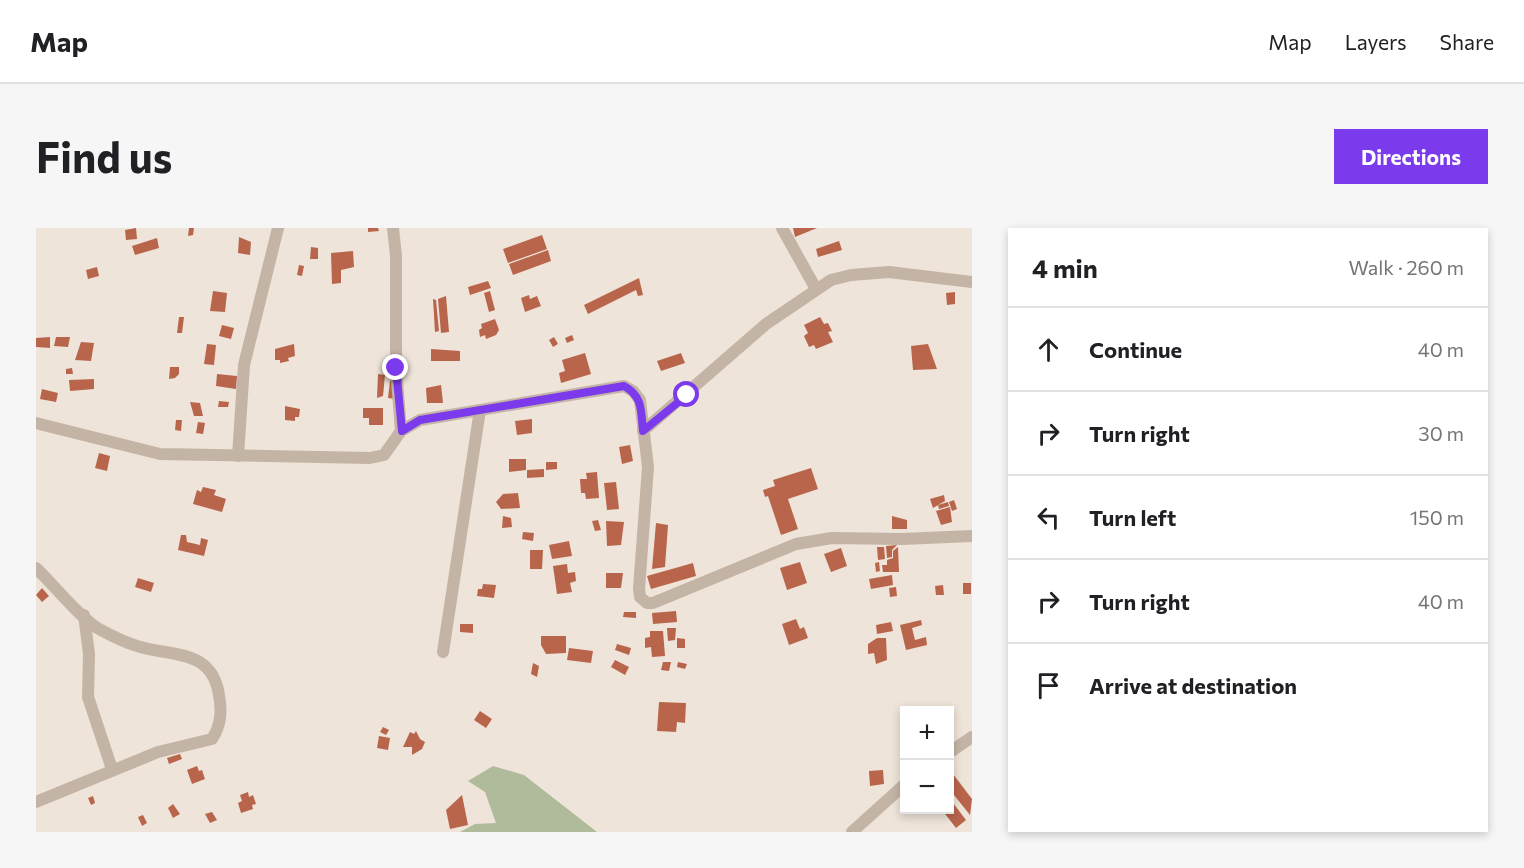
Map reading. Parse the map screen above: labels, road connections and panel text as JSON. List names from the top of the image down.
{
  "page": {
    "header": "Map",
    "nav": ["Map", "Layers", "Share"],
    "buttons": "Directions",
    "title": "Find us",
    "heading": ["4 min", "Walk · 260 m"],
    "list": [
      ["Continue", "40 m"],
      ["Turn right", "30 m"],
      ["Turn left", "150 m"],
      ["Turn right", "40 m"],
      "Arrive at destination"
    ],
    "map_buttons": ["+", "−"]
  }
}
